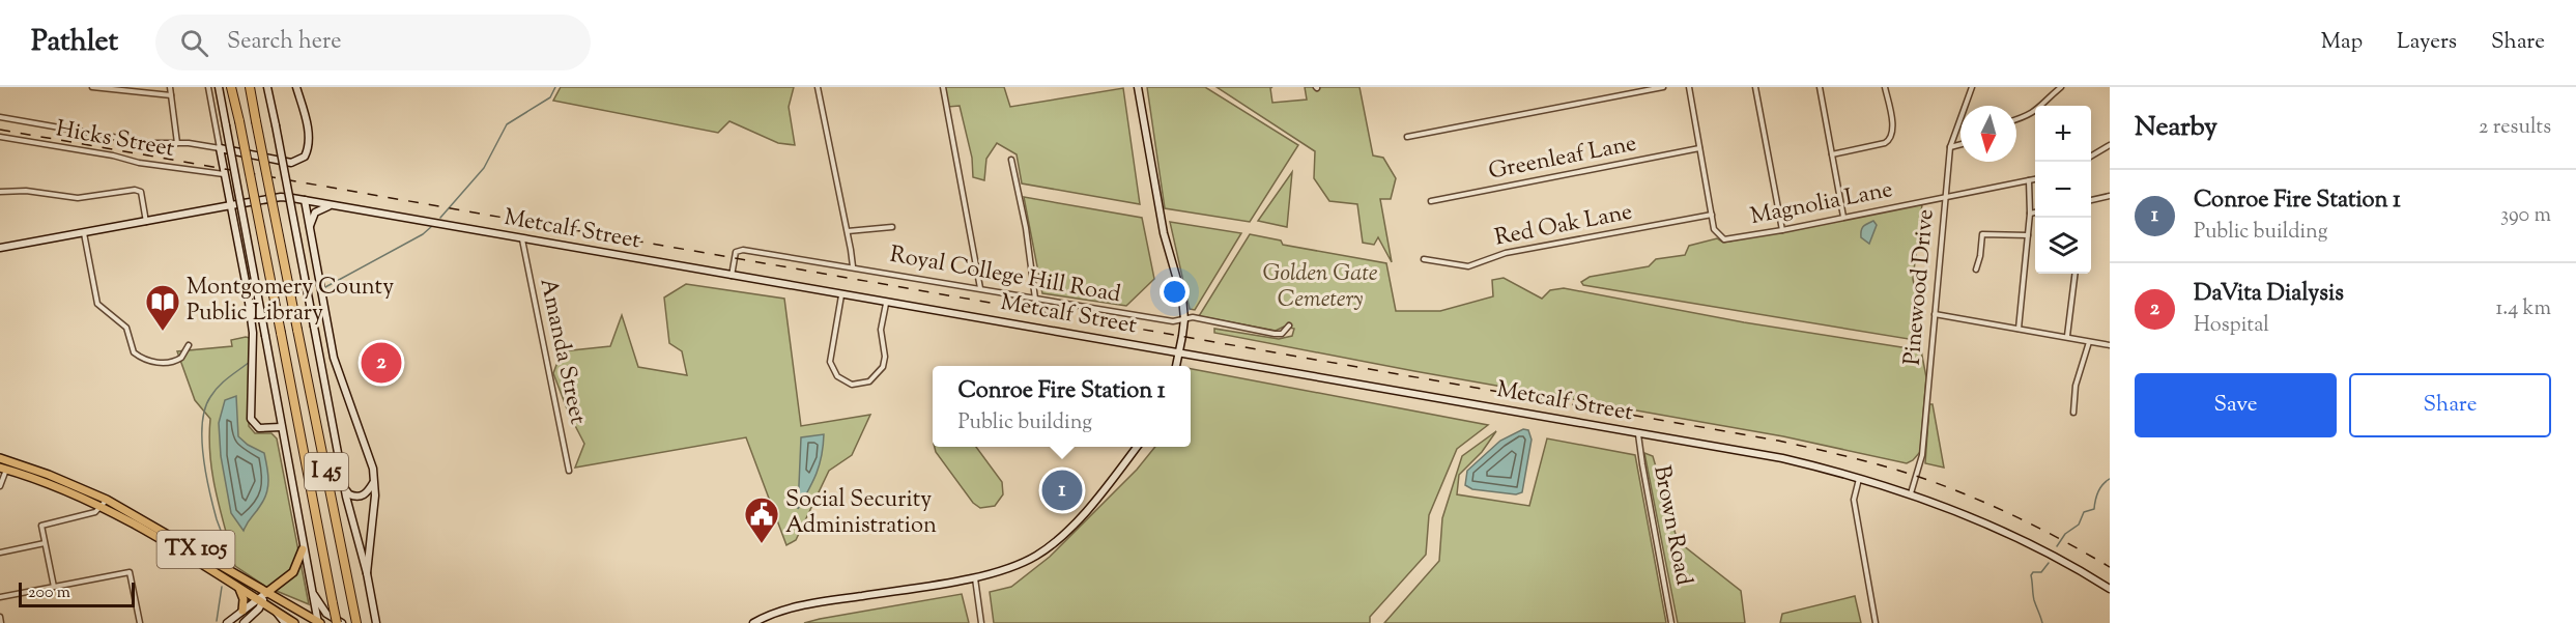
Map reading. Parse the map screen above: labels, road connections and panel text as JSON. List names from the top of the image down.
{
  "streets": {
    "highway": ["I 45"],
    "main road": ["TX 105"],
    "street": [
      "Hicks Street",
      "Greenleaf Lane",
      "Magnolia Lane",
      "Red Oak Lane",
      "Metcalf Street",
      "Royal College Hill Road",
      "Pinewood Drive",
      "Amanda Street",
      "Brown Road"
    ]
  },
  "crossings": [
    ["Magnolia Lane", "Red Oak Lane"],
    ["Magnolia Lane", "Pinewood Drive"],
    ["Metcalf Street", "Royal College Hill Road"],
    ["Metcalf Street", "Pinewood Drive"],
    ["Metcalf Street", "Amanda Street"],
    ["Metcalf Street", "Brown Road"]
  ],
  "parks": ["Golden Gate Cemetery"],
  "places": {
    "library": ["Montgomery County Public Library"],
    "public building": ["Social Security Administration"]
  },
  "scale_bar": "200 m",
  "north": "bottom",
  "page": {
    "header": "Pathlet",
    "search": "Search here",
    "nav": ["Map", "Layers", "Share"],
    "heading": ["Nearby", "2 results"],
    "map_buttons": ["+", "−"],
    "list": [
      {
        "mark": "1",
        "name": "Conroe Fire Station 1",
        "note": "Public building",
        "value": "390 m"
      },
      {
        "mark": "2",
        "name": "DaVita Dialysis",
        "note": "Hospital",
        "value": "1.4 km"
      }
    ],
    "pins": ["2", "1"],
    "buttons": ["Save", "Share"],
    "popup": ["Conroe Fire Station 1", "Public building"],
    "scale": "200 m"
  }
}
